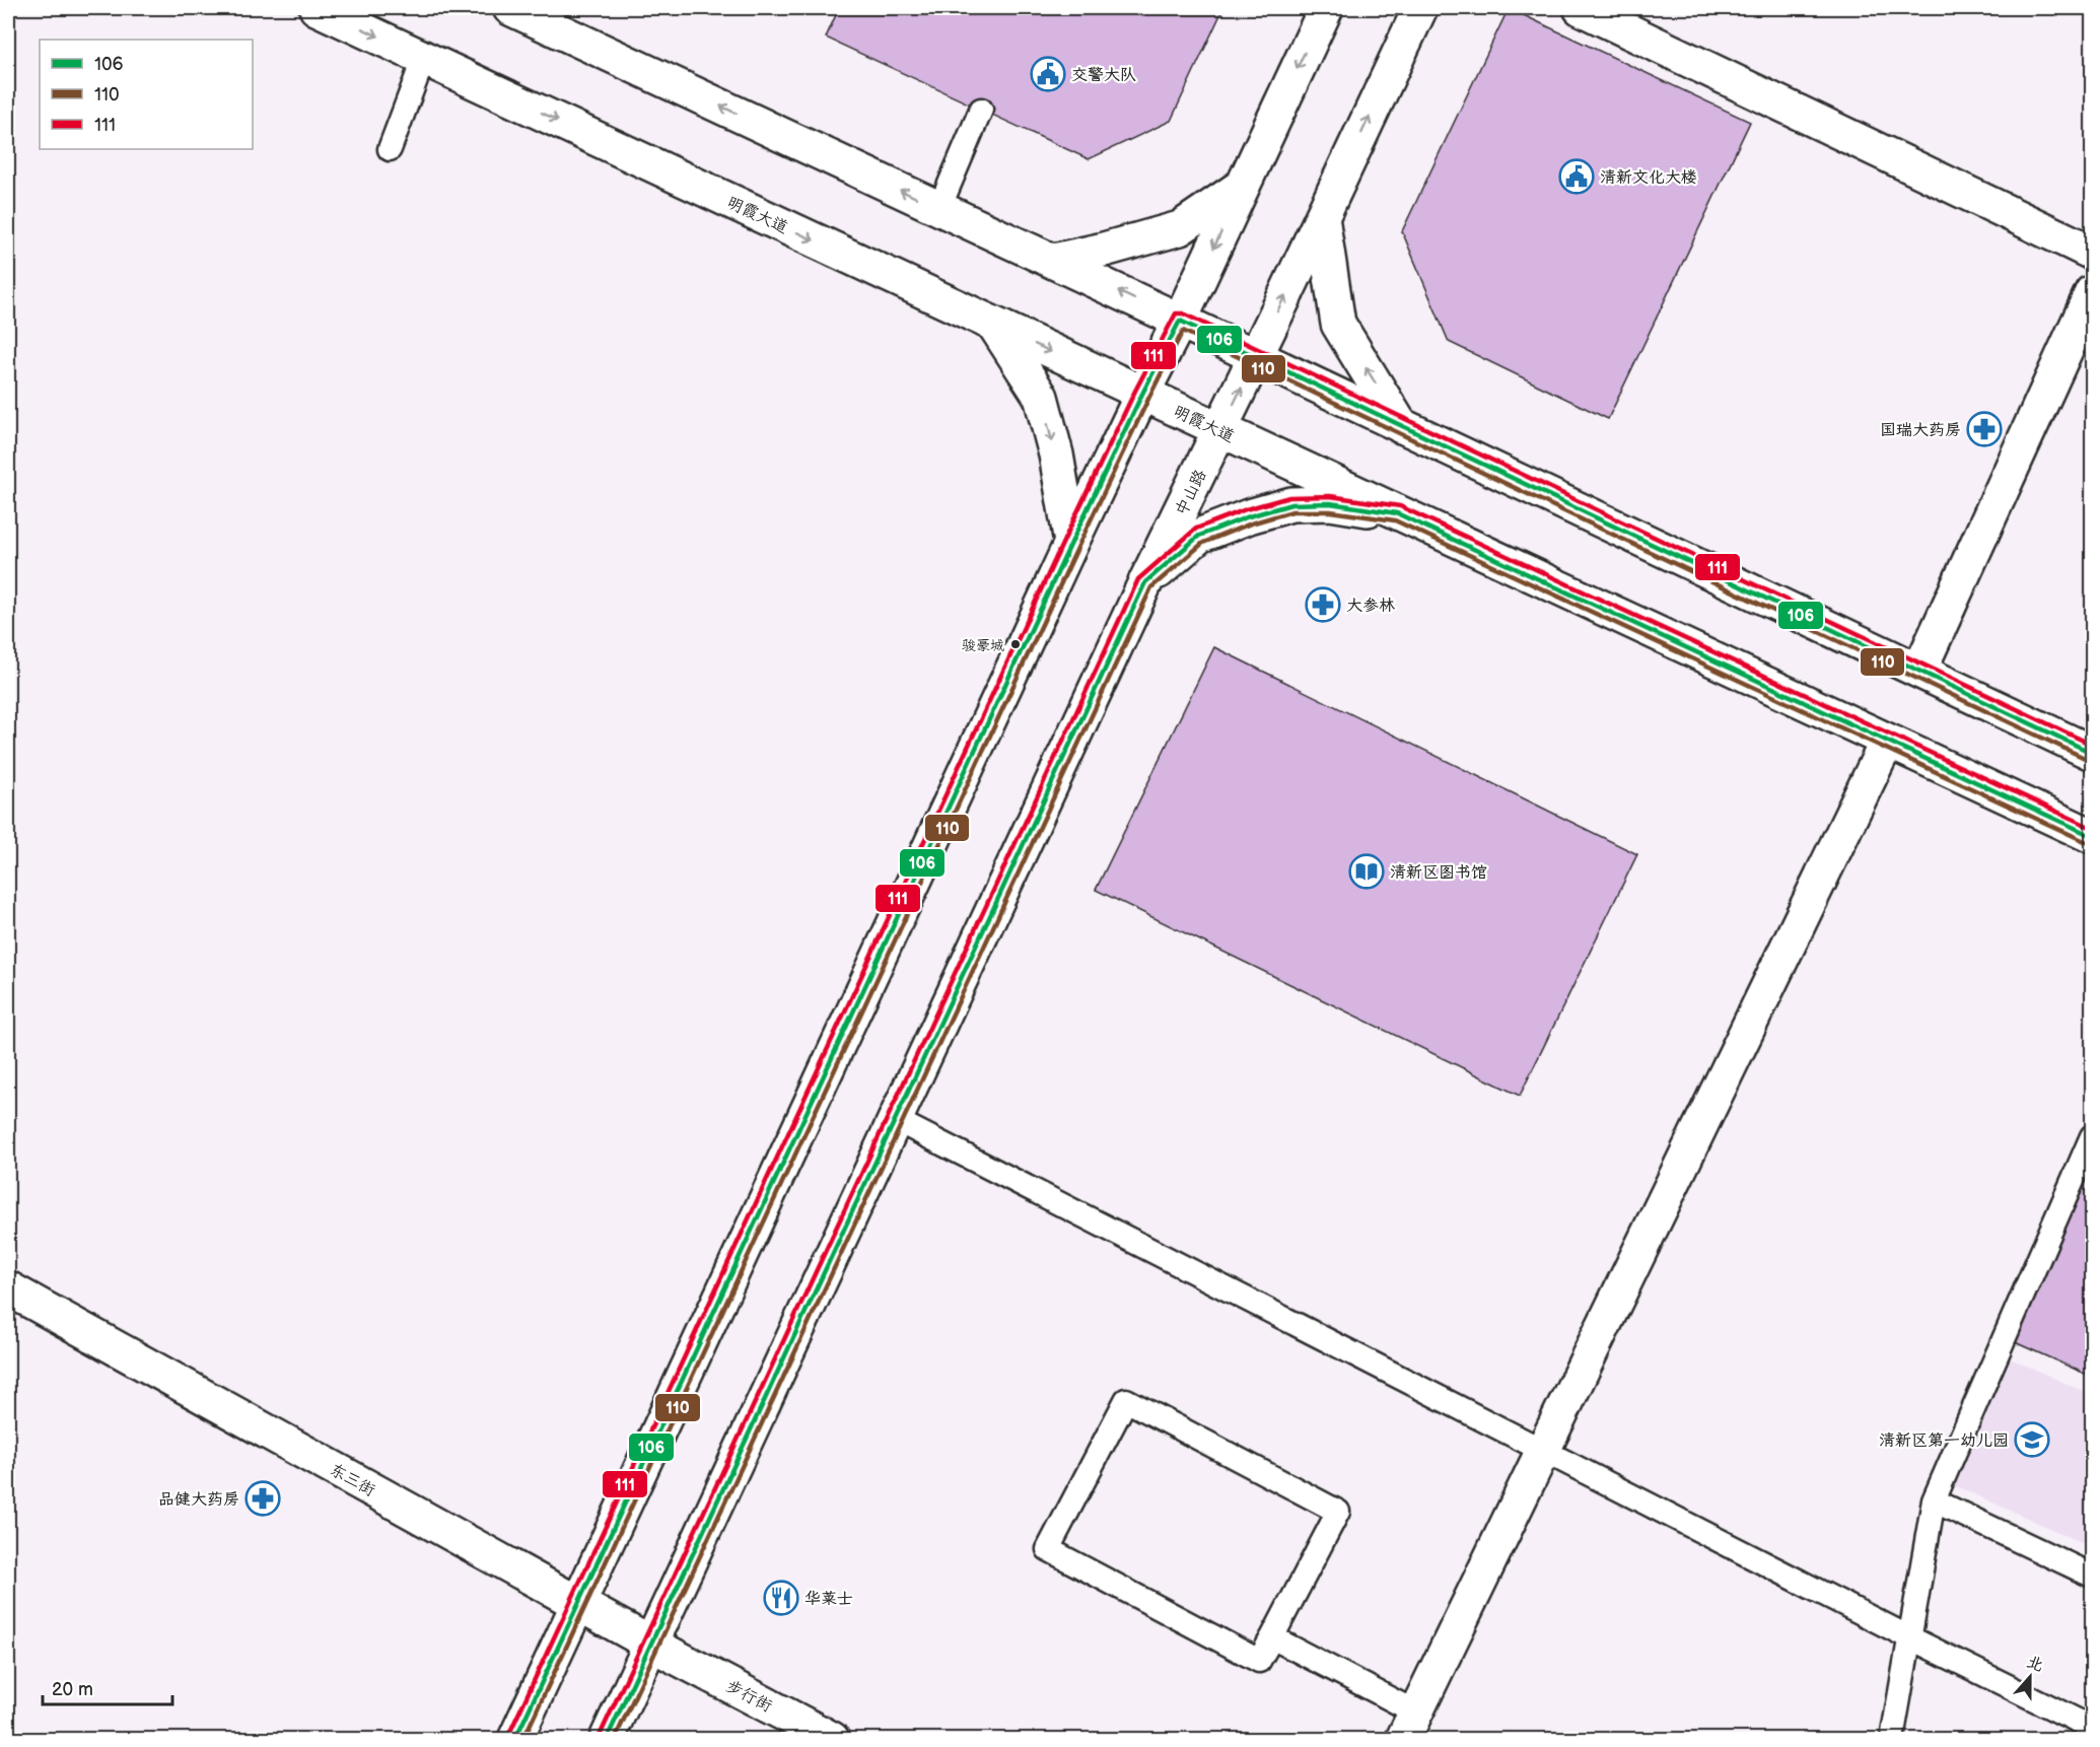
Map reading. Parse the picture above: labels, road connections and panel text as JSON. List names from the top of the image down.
{
  "streets": {
    "main road": [
      "明霞大道",
      "中山路",
      "东三街",
      "步行街"
    ]
  },
  "crossings": [
    ["明霞大道", "中山路"],
    ["中山路", "东三街"],
    ["东三街", "步行街"]
  ],
  "places": {
    "public building": ["交警大队", "清新文化大楼"],
    "pharmacy": ["国瑞大药房", "大参林", "品健大药房"],
    "other": ["骏豪城"],
    "library": ["清新区图书馆"],
    "school or university": ["清新区第一幼儿园"],
    "restaurant": ["华莱士"]
  },
  "lines": ["transit line 111", "transit line 106", "transit line 110"],
  "legend": ["106", "110", "111"],
  "scale_bar": "20 m",
  "north": "top"
}
